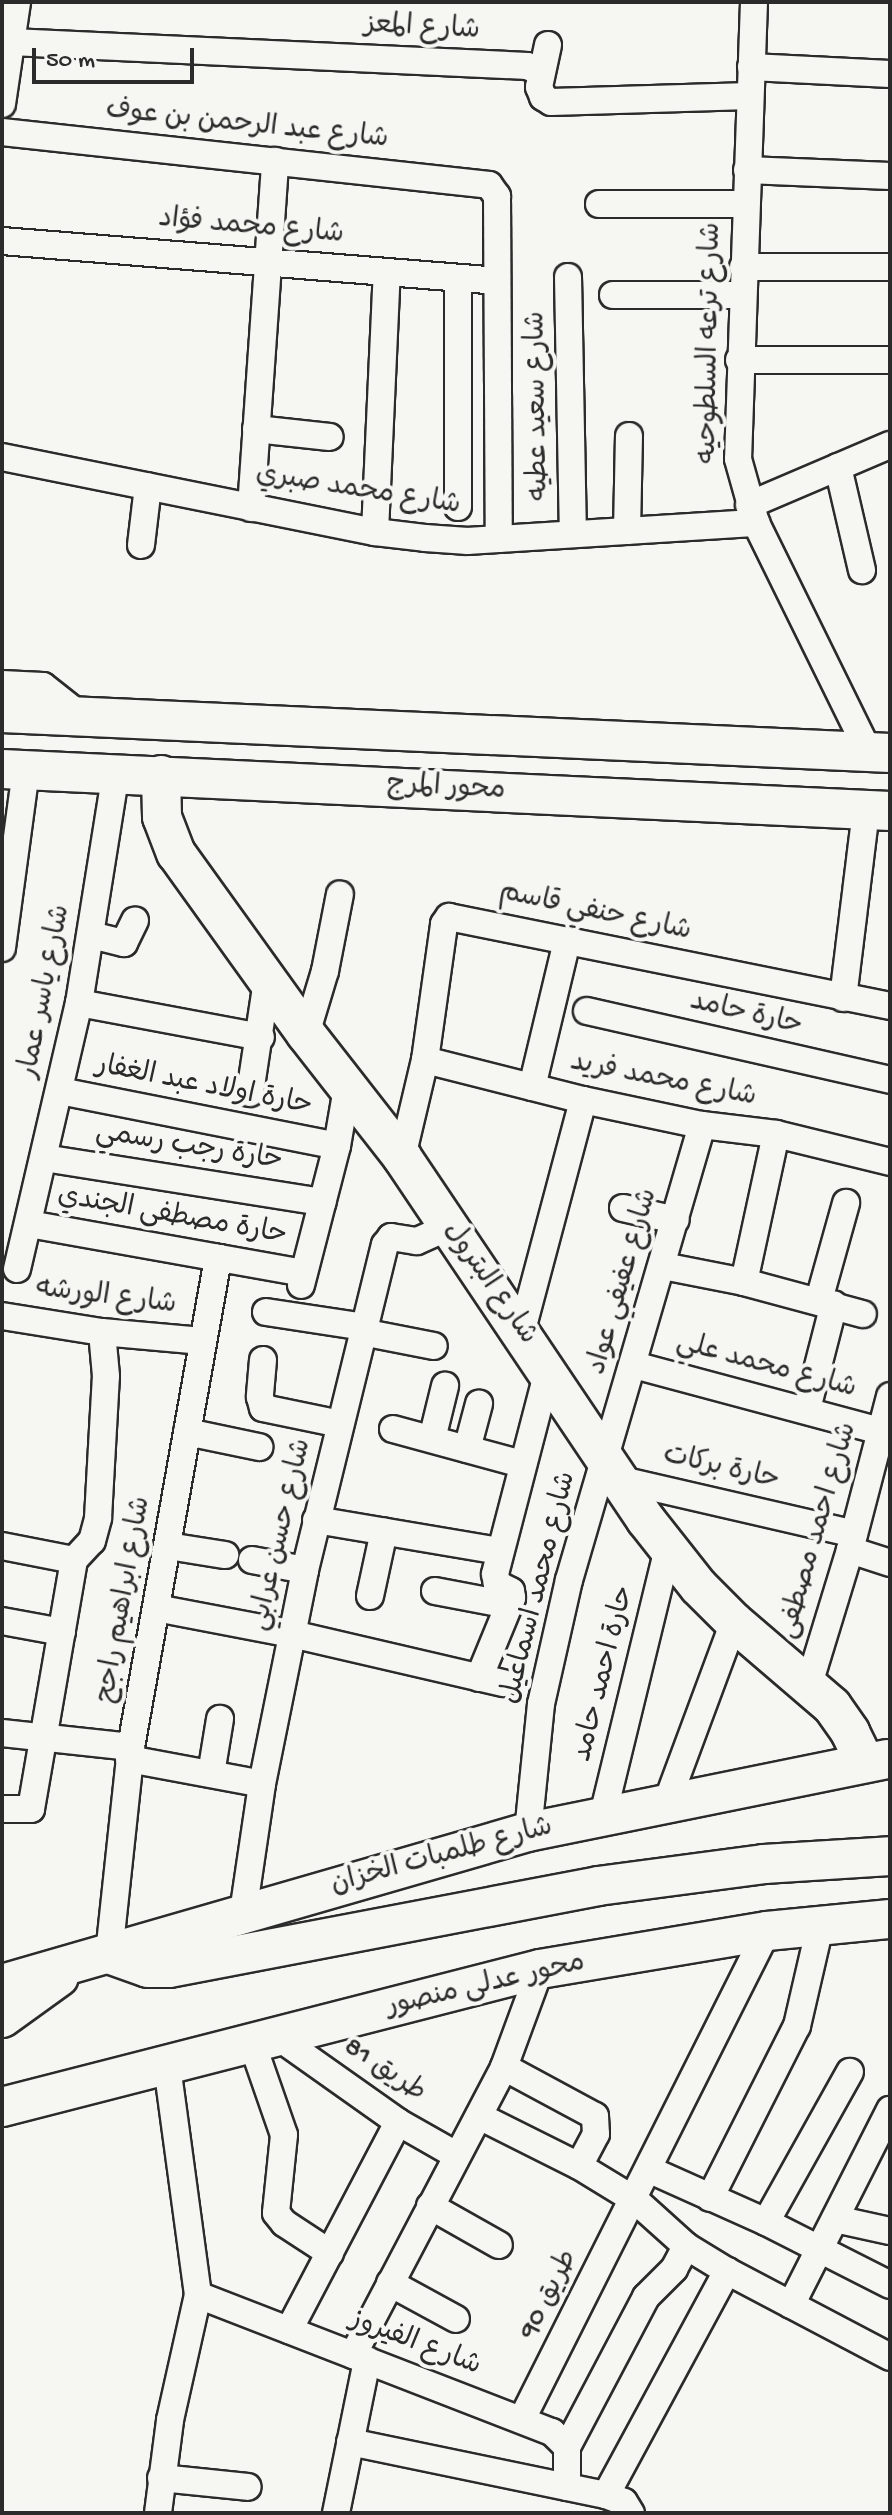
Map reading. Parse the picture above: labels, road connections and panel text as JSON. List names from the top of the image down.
{
  "streets": {
    "main road": [
      "محور المرج",
      "شارع البترول",
      "شارع طلمبات الخزان",
      "محور عدلى منصور"
    ],
    "street": [
      "شارع المعز",
      "شارع عبد الرحمن بن عوف",
      "شارع محمد فؤاد",
      "شارع ترعه السلطوحيه",
      "شارع سعيد عطيه",
      "شارع محمد صبري",
      "شارع حنفي قاسم",
      "شارع ياسر عمار",
      "حارة حامد",
      "شارع محمد فريد",
      "حارة اولاد عبد الغفار",
      "حارة رجب رسمي",
      "حارة مصطفى الجندي",
      "شارع عفيفي عواد",
      "شارع الورشه",
      "شارع محمد علي",
      "حارة بركات",
      "شارع احمد مصطفى",
      "شارع حسن عرابي",
      "شارع محمد اسماعيل",
      "شارع ابراهيم راجح",
      "حارة احمد حامد",
      "طريق 81",
      "طريق 90",
      "شارع الفيروز"
    ]
  },
  "crossings": [
    ["شارع عبد الرحمن بن عوف", "شارع محمد فؤاد"],
    ["شارع ترعه السلطوحيه", "شارع محمد صبري"],
    ["شارع ترعه السلطوحيه", "محور المرج"],
    ["شارع سعيد عطيه", "شارع محمد صبري"],
    ["محور المرج", "شارع ياسر عمار"],
    ["محور المرج", "شارع البترول"],
    ["شارع حنفي قاسم", "شارع محمد فريد"],
    ["شارع ياسر عمار", "حارة اولاد عبد الغفار"],
    ["شارع ياسر عمار", "حارة رجب رسمي"],
    ["شارع ياسر عمار", "حارة مصطفى الجندي"],
    ["شارع محمد فريد", "شارع عفيفي عواد"],
    ["حارة رجب رسمي", "حارة مصطفى الجندي"],
    ["حارة مصطفى الجندي", "شارع ابراهيم راجح"],
    ["شارع عفيفي عواد", "شارع البترول"],
    ["شارع عفيفي عواد", "شارع محمد علي"],
    ["شارع عفيفي عواد", "حارة بركات"],
    ["شارع عفيفي عواد", "شارع محمد اسماعيل"],
    ["شارع البترول", "حارة بركات"],
    ["شارع البترول", "شارع احمد مصطفى"],
    ["شارع البترول", "شارع حسن عرابي"],
    ["شارع البترول", "شارع محمد اسماعيل"],
    ["شارع البترول", "حارة احمد حامد"],
    ["شارع البترول", "شارع طلمبات الخزان"],
    ["شارع الورشه", "شارع ابراهيم راجح"],
    ["شارع محمد علي", "شارع احمد مصطفى"],
    ["حارة بركات", "شارع احمد مصطفى"],
    ["حارة بركات", "شارع محمد اسماعيل"],
    ["شارع حسن عرابي", "شارع طلمبات الخزان"],
    ["شارع محمد اسماعيل", "شارع طلمبات الخزان"],
    ["شارع ابراهيم راجح", "شارع طلمبات الخزان"],
    ["حارة احمد حامد", "شارع طلمبات الخزان"],
    ["محور عدلى منصور", "طريق 81"],
    ["محور عدلى منصور", "طريق 90"],
    ["طريق 90", "شارع الفيروز"]
  ],
  "scale_bar": "50 m"
}
